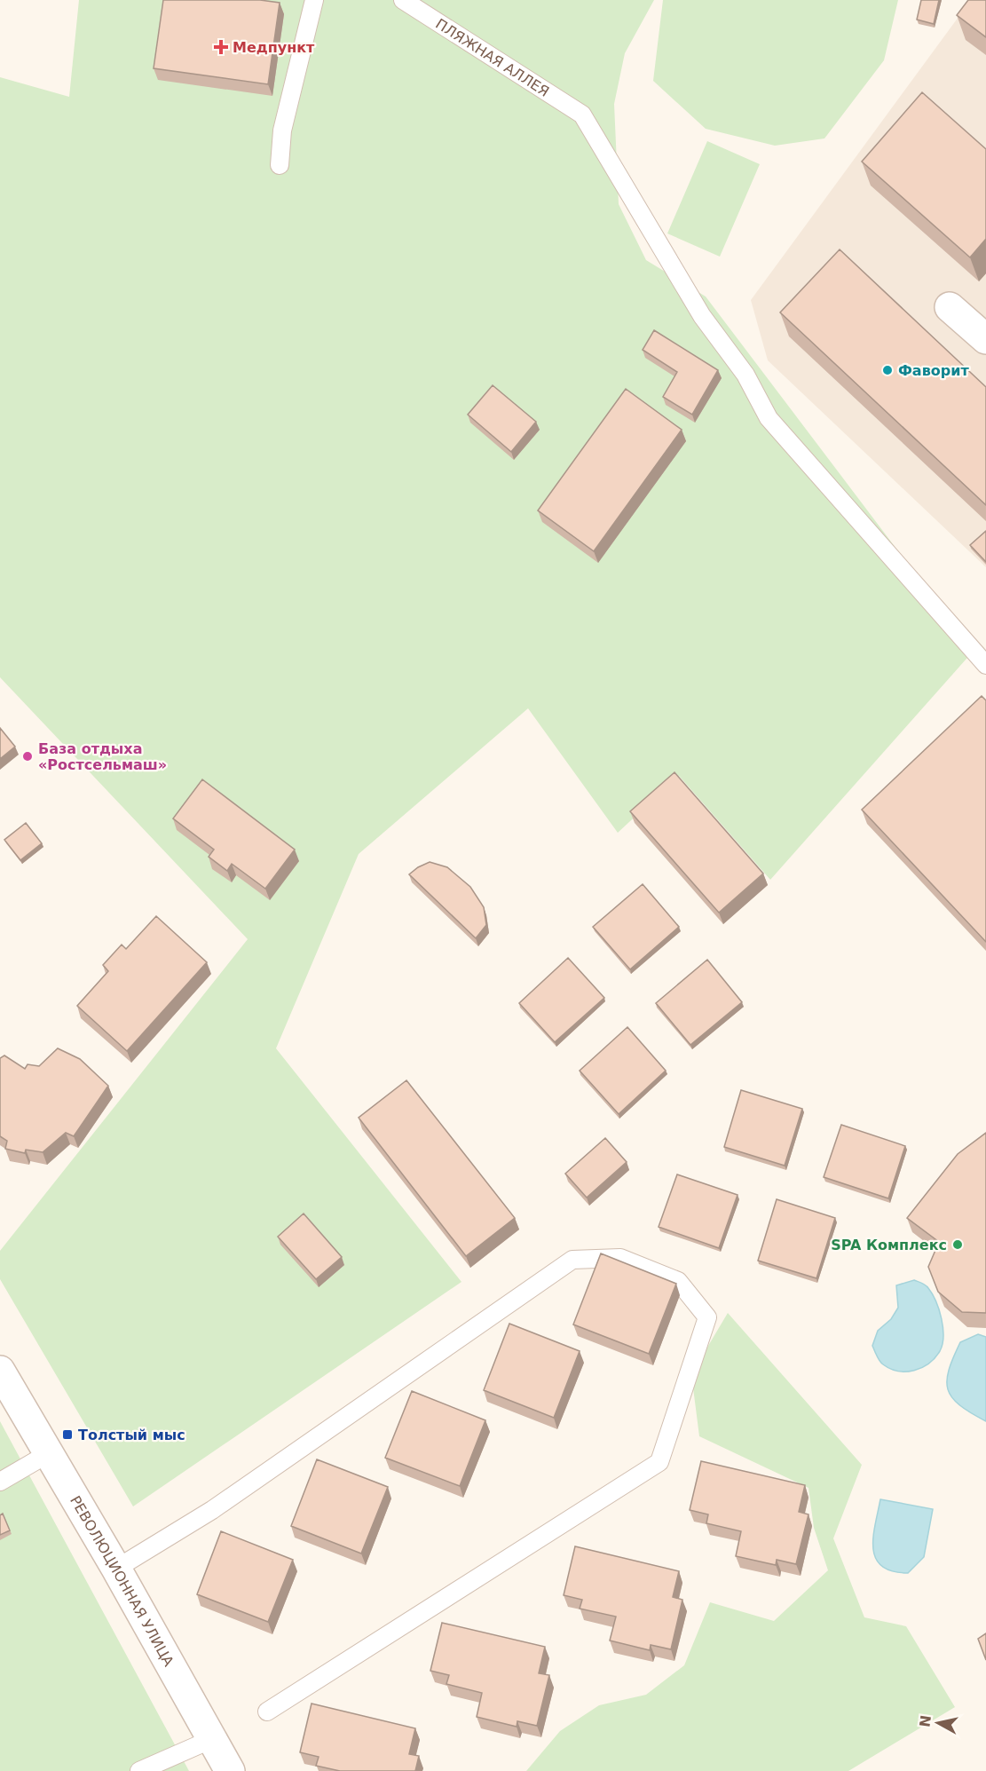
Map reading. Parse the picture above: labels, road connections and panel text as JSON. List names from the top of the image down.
{
  "streets": {
    "street": ["РЕВОЛЮЦИОННАЯ УЛИЦА"],
    "lane": ["ПЛЯЖНАЯ АЛЛЕЯ"]
  },
  "places": {
    "health": ["Медпункт"],
    "other": ["Фаворит", "База отдыха «Ростсельмаш»", "SPA Комплекс"],
    "transit": ["Толстый мыс"]
  },
  "north": "left"
}
